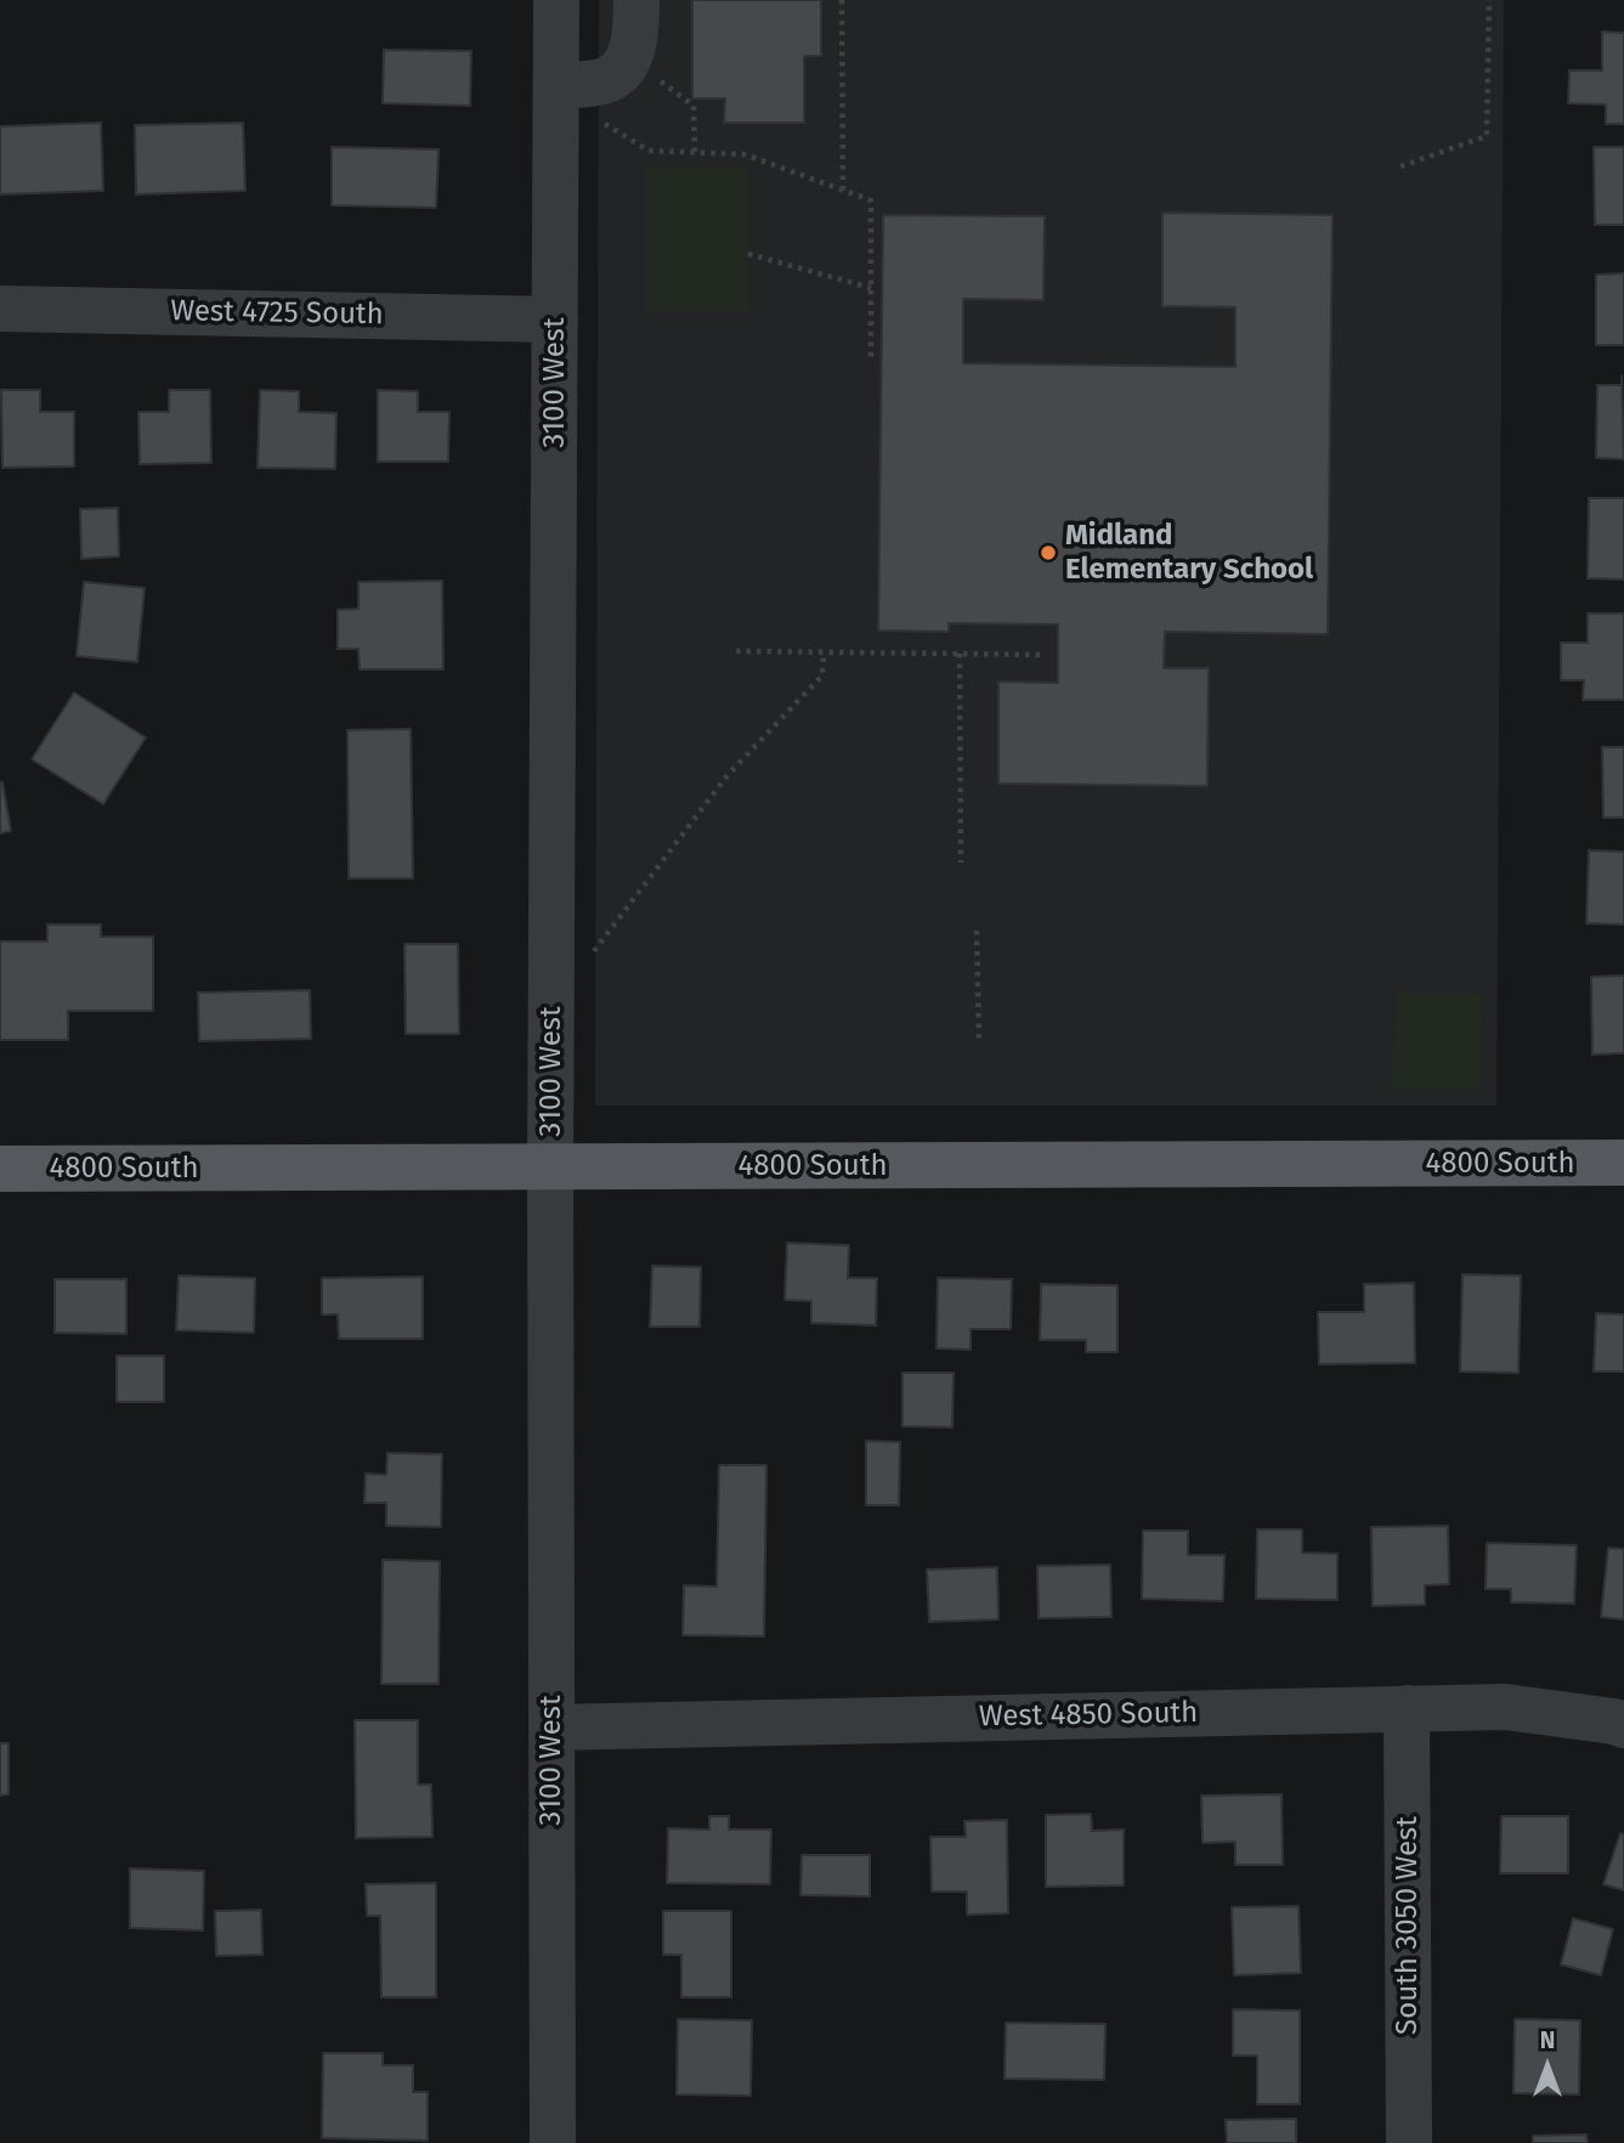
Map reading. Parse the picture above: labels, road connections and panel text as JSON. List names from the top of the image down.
{
  "streets": {
    "main road": ["4800 South"],
    "street": [
      "West 4725 South",
      "3100 West",
      "West 4850 South",
      "South 3050 West"
    ]
  },
  "crossings": [
    ["West 4725 South", "3100 West"],
    ["3100 West", "4800 South"],
    ["3100 West", "West 4850 South"],
    ["West 4850 South", "South 3050 West"]
  ],
  "places": ["Midland Elementary School"],
  "north": "top"
}
